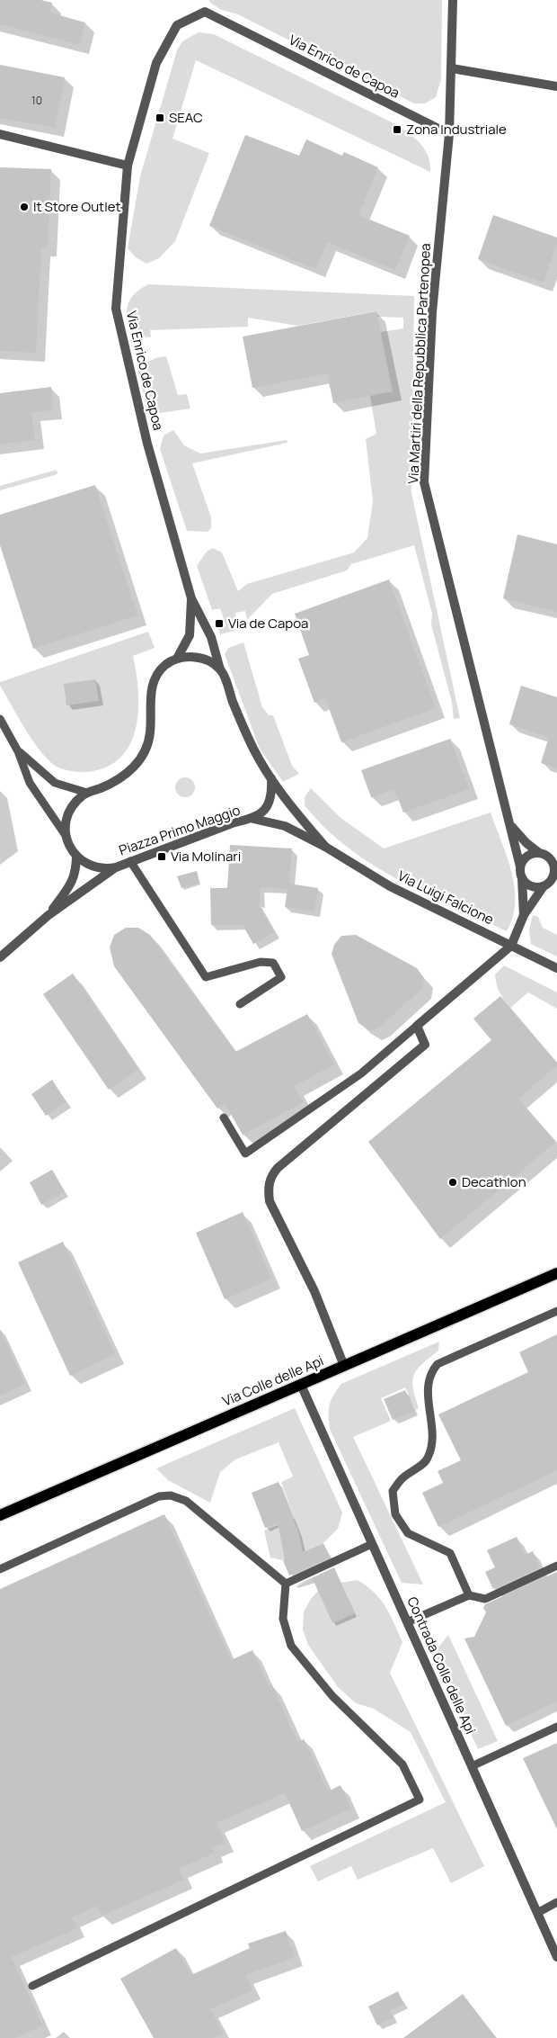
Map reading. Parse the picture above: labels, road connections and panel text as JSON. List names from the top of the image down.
{
  "streets": {
    "main road": ["Via Colle delle Api"],
    "street": [
      "Via Enrico de Capoa",
      "Via Martiri della Repubblica Partenopea",
      "Piazza Primo Maggio",
      "Via Luigi Falcione",
      "Contrada Colle delle Api"
    ]
  },
  "crossings": [
    ["Via Enrico de Capoa", "Via Martiri della Repubblica Partenopea"],
    ["Piazza Primo Maggio", "Via Luigi Falcione"],
    ["Via Colle delle Api", "Contrada Colle delle Api"]
  ],
  "places": {
    "transit": [
      "SEAC",
      "Zona Industriale",
      "Via de Capoa",
      "Via Molinari"
    ],
    "other": ["It Store Outlet", "Decathlon"]
  },
  "house_numbers": ["10"]
}
